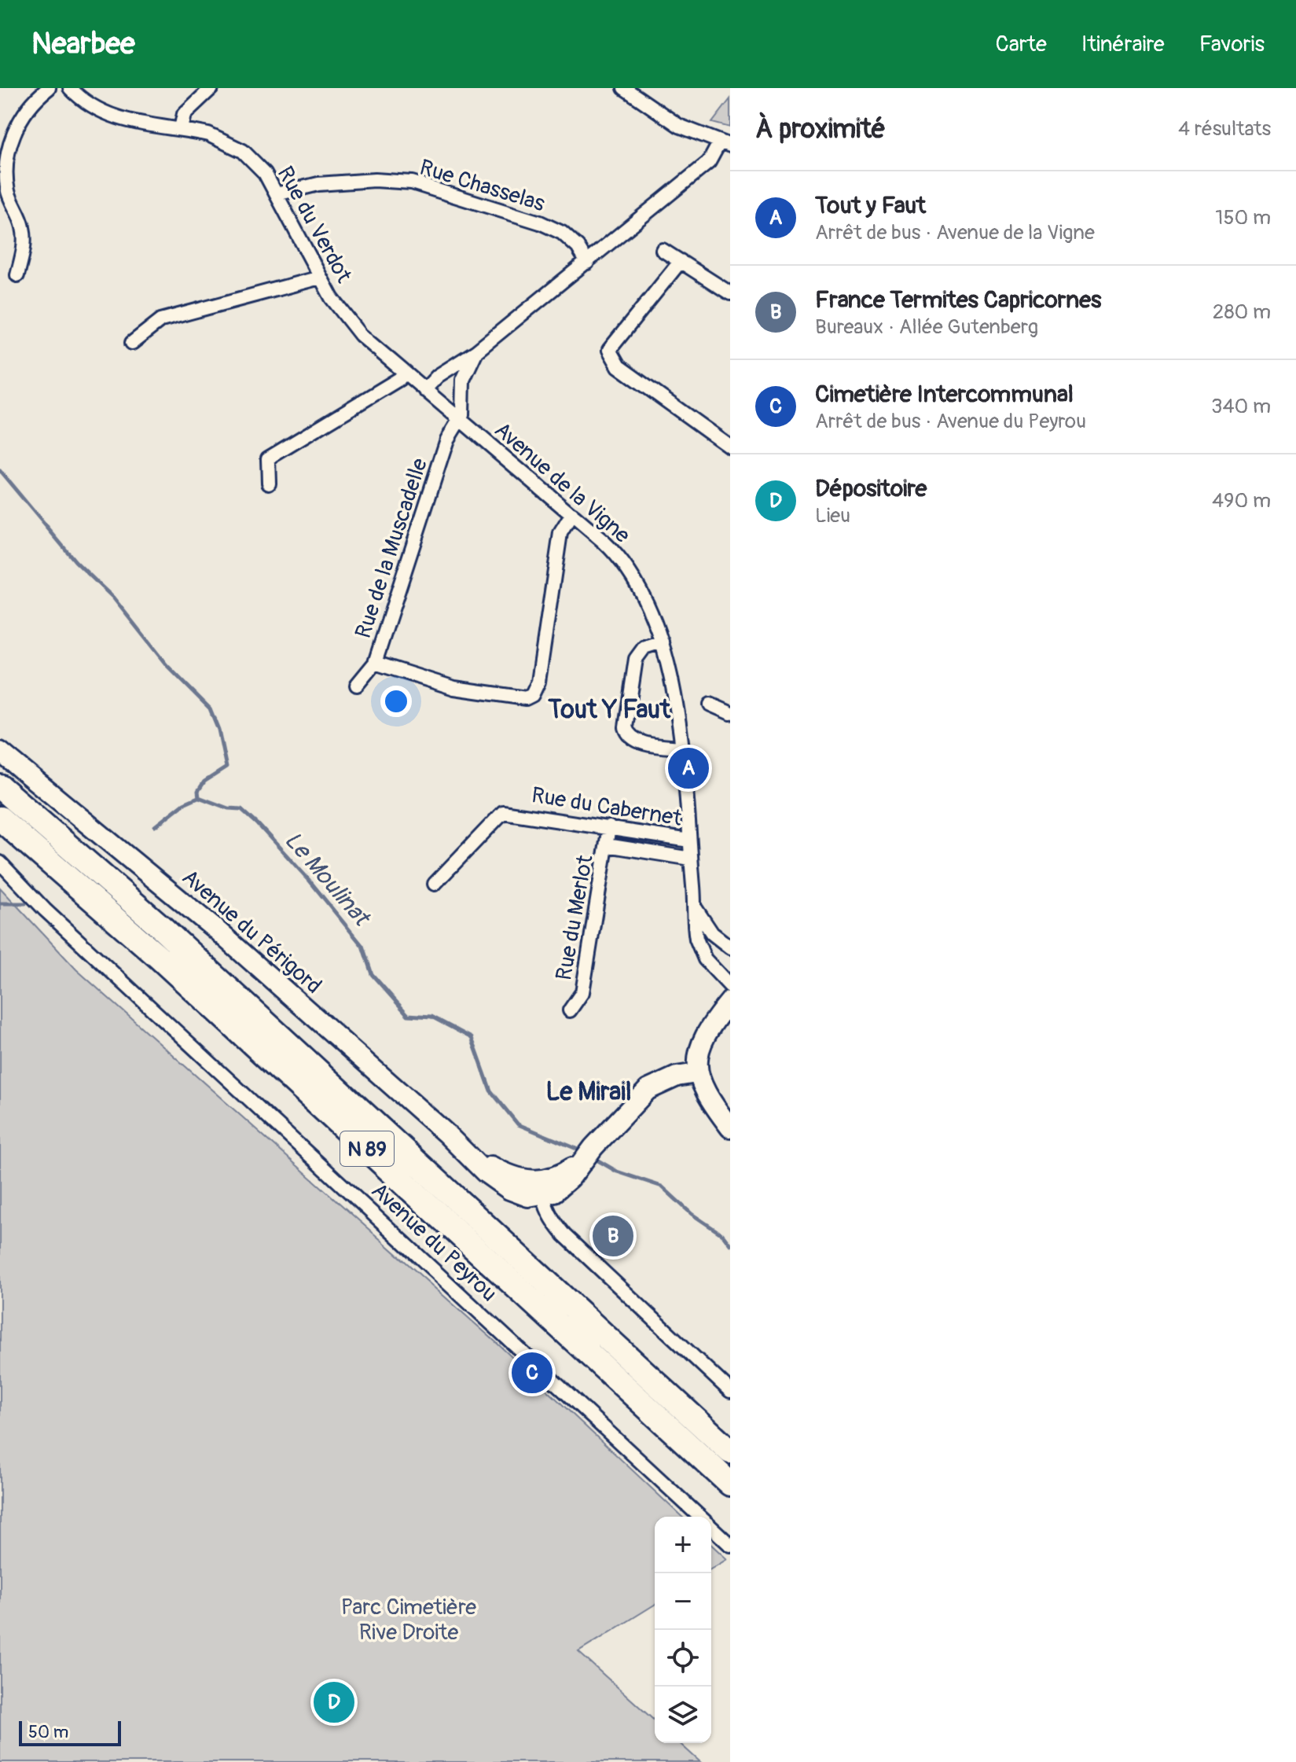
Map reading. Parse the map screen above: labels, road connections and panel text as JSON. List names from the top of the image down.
{
  "streets": {
    "highway": ["N 89"],
    "street": [
      "Rue Chasselas",
      "Rue du Verdot",
      "Avenue de la Vigne",
      "Rue de la Muscadelle",
      "Rue du Cabernet",
      "Rue du Merlot",
      "Avenue du Périgord",
      "Avenue du Peyrou"
    ]
  },
  "crossings": [
    ["Rue Chasselas", "Rue du Verdot"],
    ["Rue du Verdot", "Avenue de la Vigne"],
    ["Rue du Verdot", "Rue de la Muscadelle"],
    ["Avenue de la Vigne", "Rue de la Muscadelle"],
    ["Avenue de la Vigne", "Rue du Cabernet"],
    ["Rue du Cabernet", "Rue du Merlot"]
  ],
  "districts": ["Tout Y Faut", "Le Mirail"],
  "water": ["Le Moulinat"],
  "parks": ["Parc Cimetière Rive Droite"],
  "scale_bar": "50 m",
  "page": {
    "header": "Nearbee",
    "nav": ["Carte", "Itinéraire", "Favoris"],
    "heading": ["À proximité", "4 résultats"],
    "list": [
      {
        "mark": "A",
        "name": "Tout y Faut",
        "note": "Arrêt de bus · Avenue de la Vigne",
        "value": "150 m"
      },
      {
        "mark": "B",
        "name": "France Termites Capricornes",
        "note": "Bureaux · Allée Gutenberg",
        "value": "280 m"
      },
      {
        "mark": "C",
        "name": "Cimetière Intercommunal",
        "note": "Arrêt de bus · Avenue du Peyrou",
        "value": "340 m"
      },
      {
        "mark": "D",
        "name": "Dépositoire",
        "note": "Lieu",
        "value": "490 m"
      }
    ],
    "pins": [
      "A",
      "B",
      "C",
      "D"
    ],
    "map_buttons": ["+", "−"],
    "scale": "50 m"
  }
}
